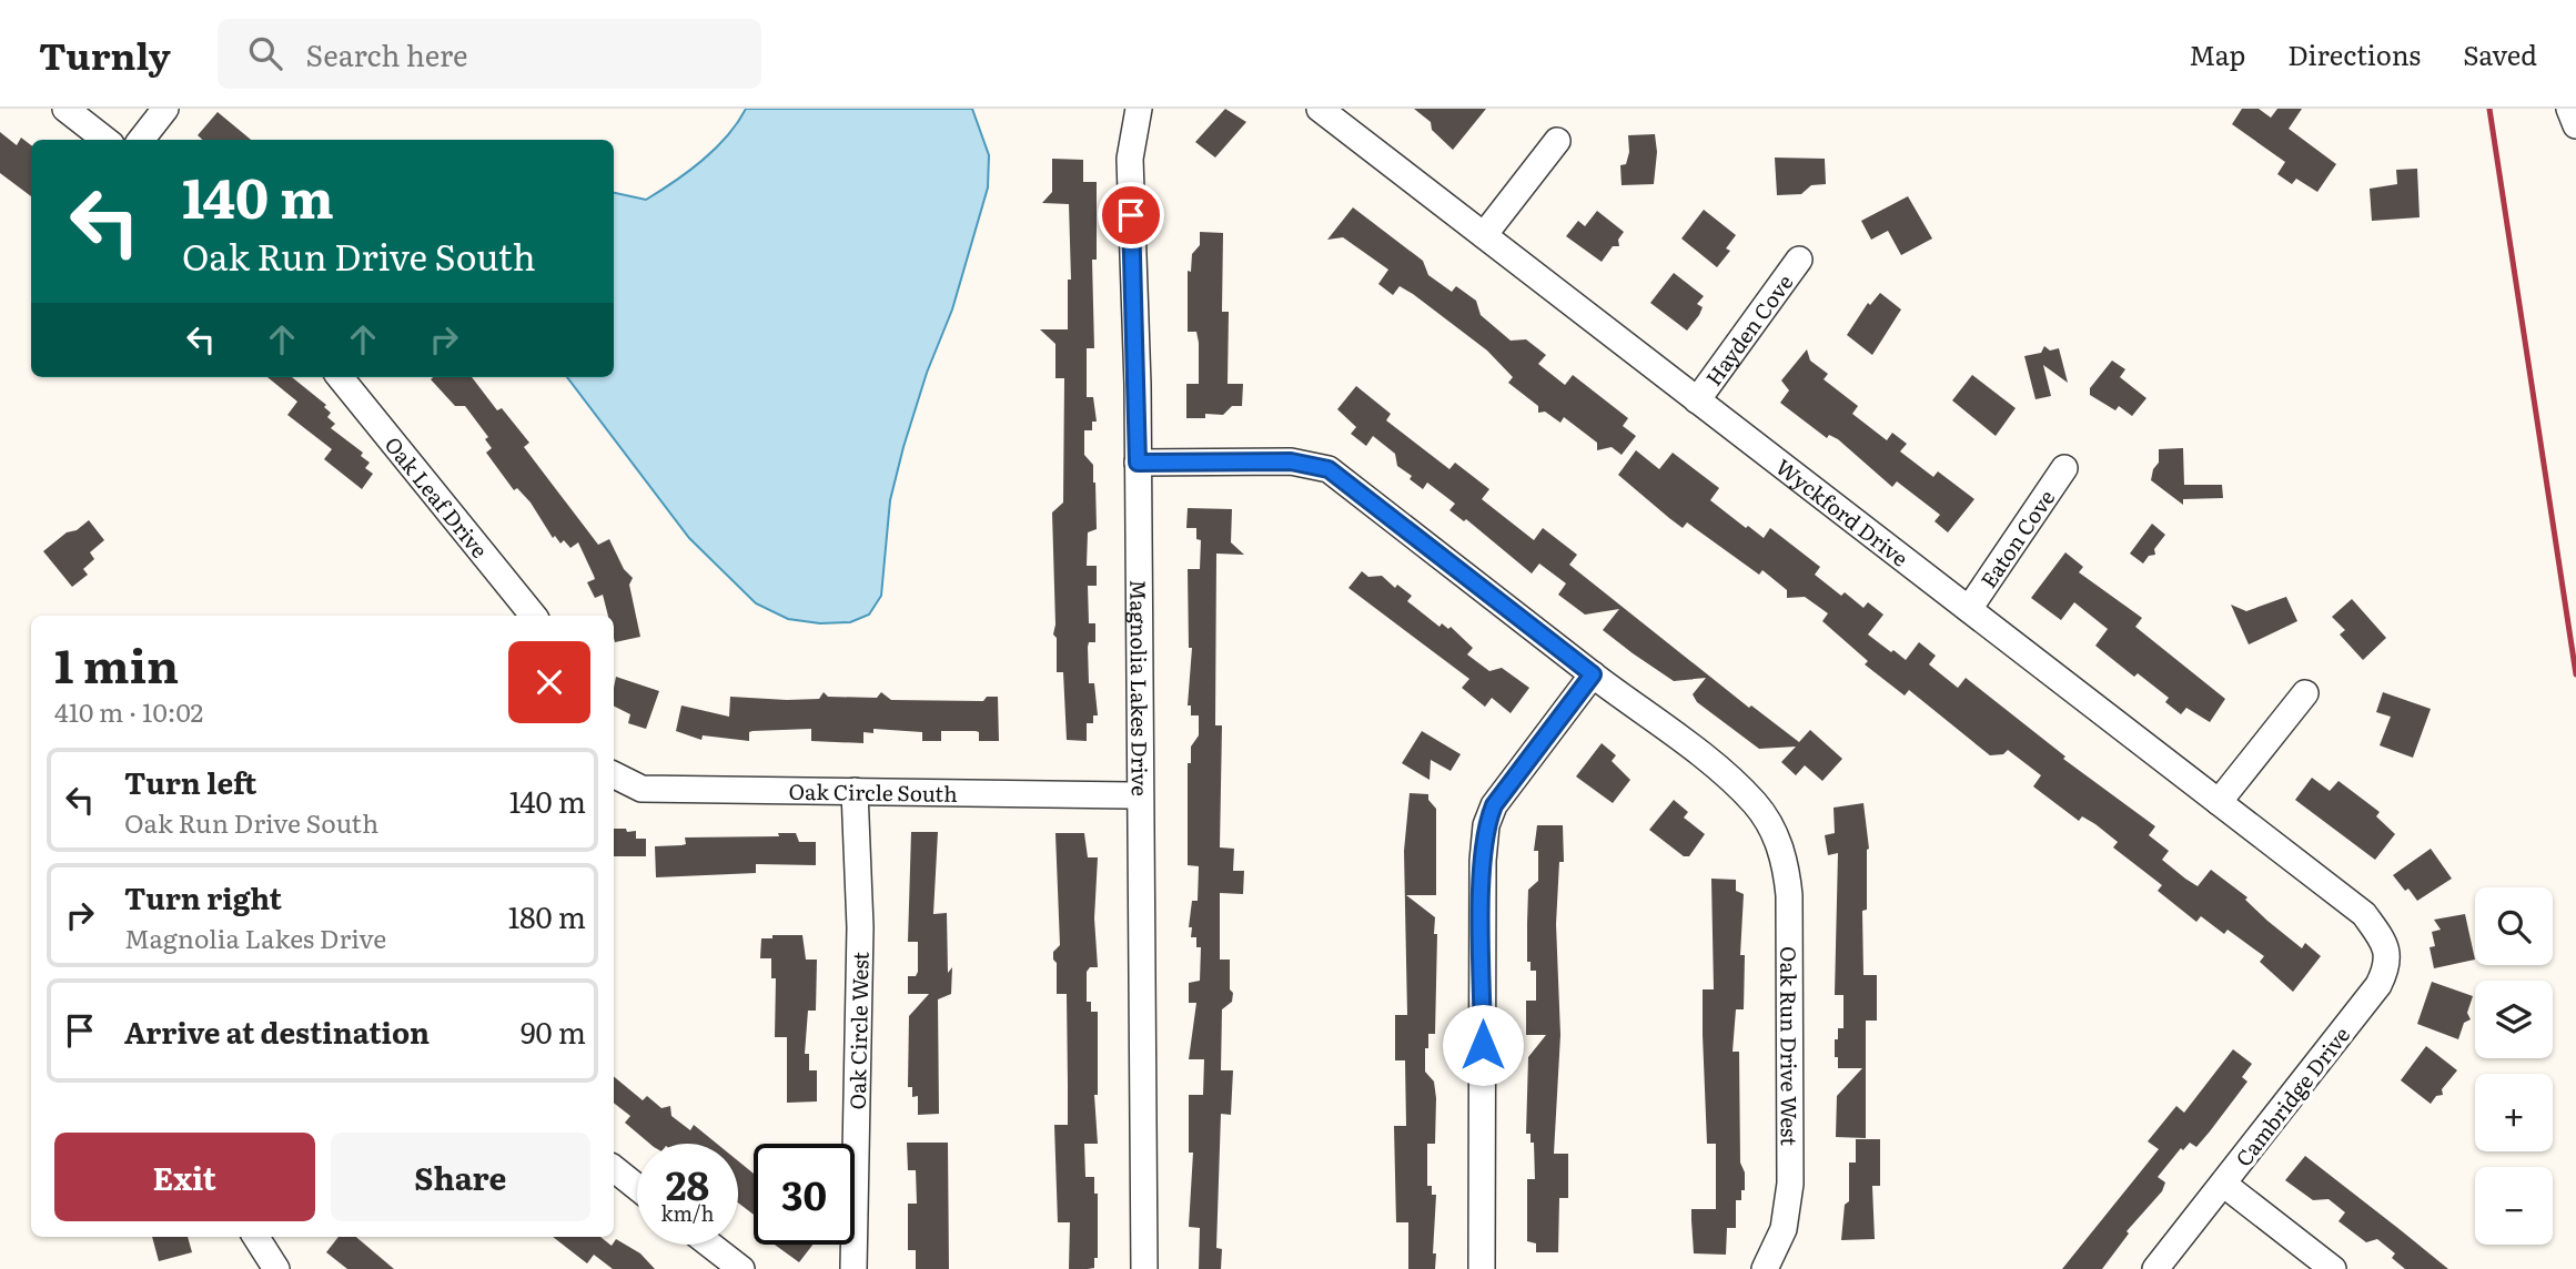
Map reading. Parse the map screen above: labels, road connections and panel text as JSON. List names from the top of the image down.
{
  "streets": {
    "street": [
      "Hayden Cove",
      "Oak Leaf Drive",
      "Wyckford Drive",
      "Eaton Cove",
      "Magnolia Lakes Drive",
      "Oak Circle South",
      "Oak Circle West",
      "Oak Run Drive West",
      "Cambridge Drive"
    ]
  },
  "crossings": [
    ["Hayden Cove", "Wyckford Drive"],
    ["Wyckford Drive", "Eaton Cove"],
    ["Wyckford Drive", "Cambridge Drive"],
    ["Magnolia Lakes Drive", "Oak Circle South"],
    ["Magnolia Lakes Drive", "Oak Run Drive West"],
    ["Oak Circle South", "Oak Circle West"]
  ],
  "page": {
    "header": "Turnly",
    "search": "Search here",
    "nav": ["Map", "Directions", "Saved"],
    "turn": ["140 m", "Oak Run Drive South"],
    "heading": ["1 min", "410 m · 10:02"],
    "list": [
      {
        "name": "Turn left",
        "note": "Oak Run Drive South",
        "value": "140 m"
      },
      {
        "name": "Turn right",
        "note": "Magnolia Lakes Drive",
        "value": "180 m"
      },
      {
        "name": "Arrive at destination",
        "value": "90 m"
      }
    ],
    "map_buttons": ["+", "−"],
    "buttons": ["Exit", "Share"],
    "speed": "28 km/h",
    "limit": "30"
  }
}
